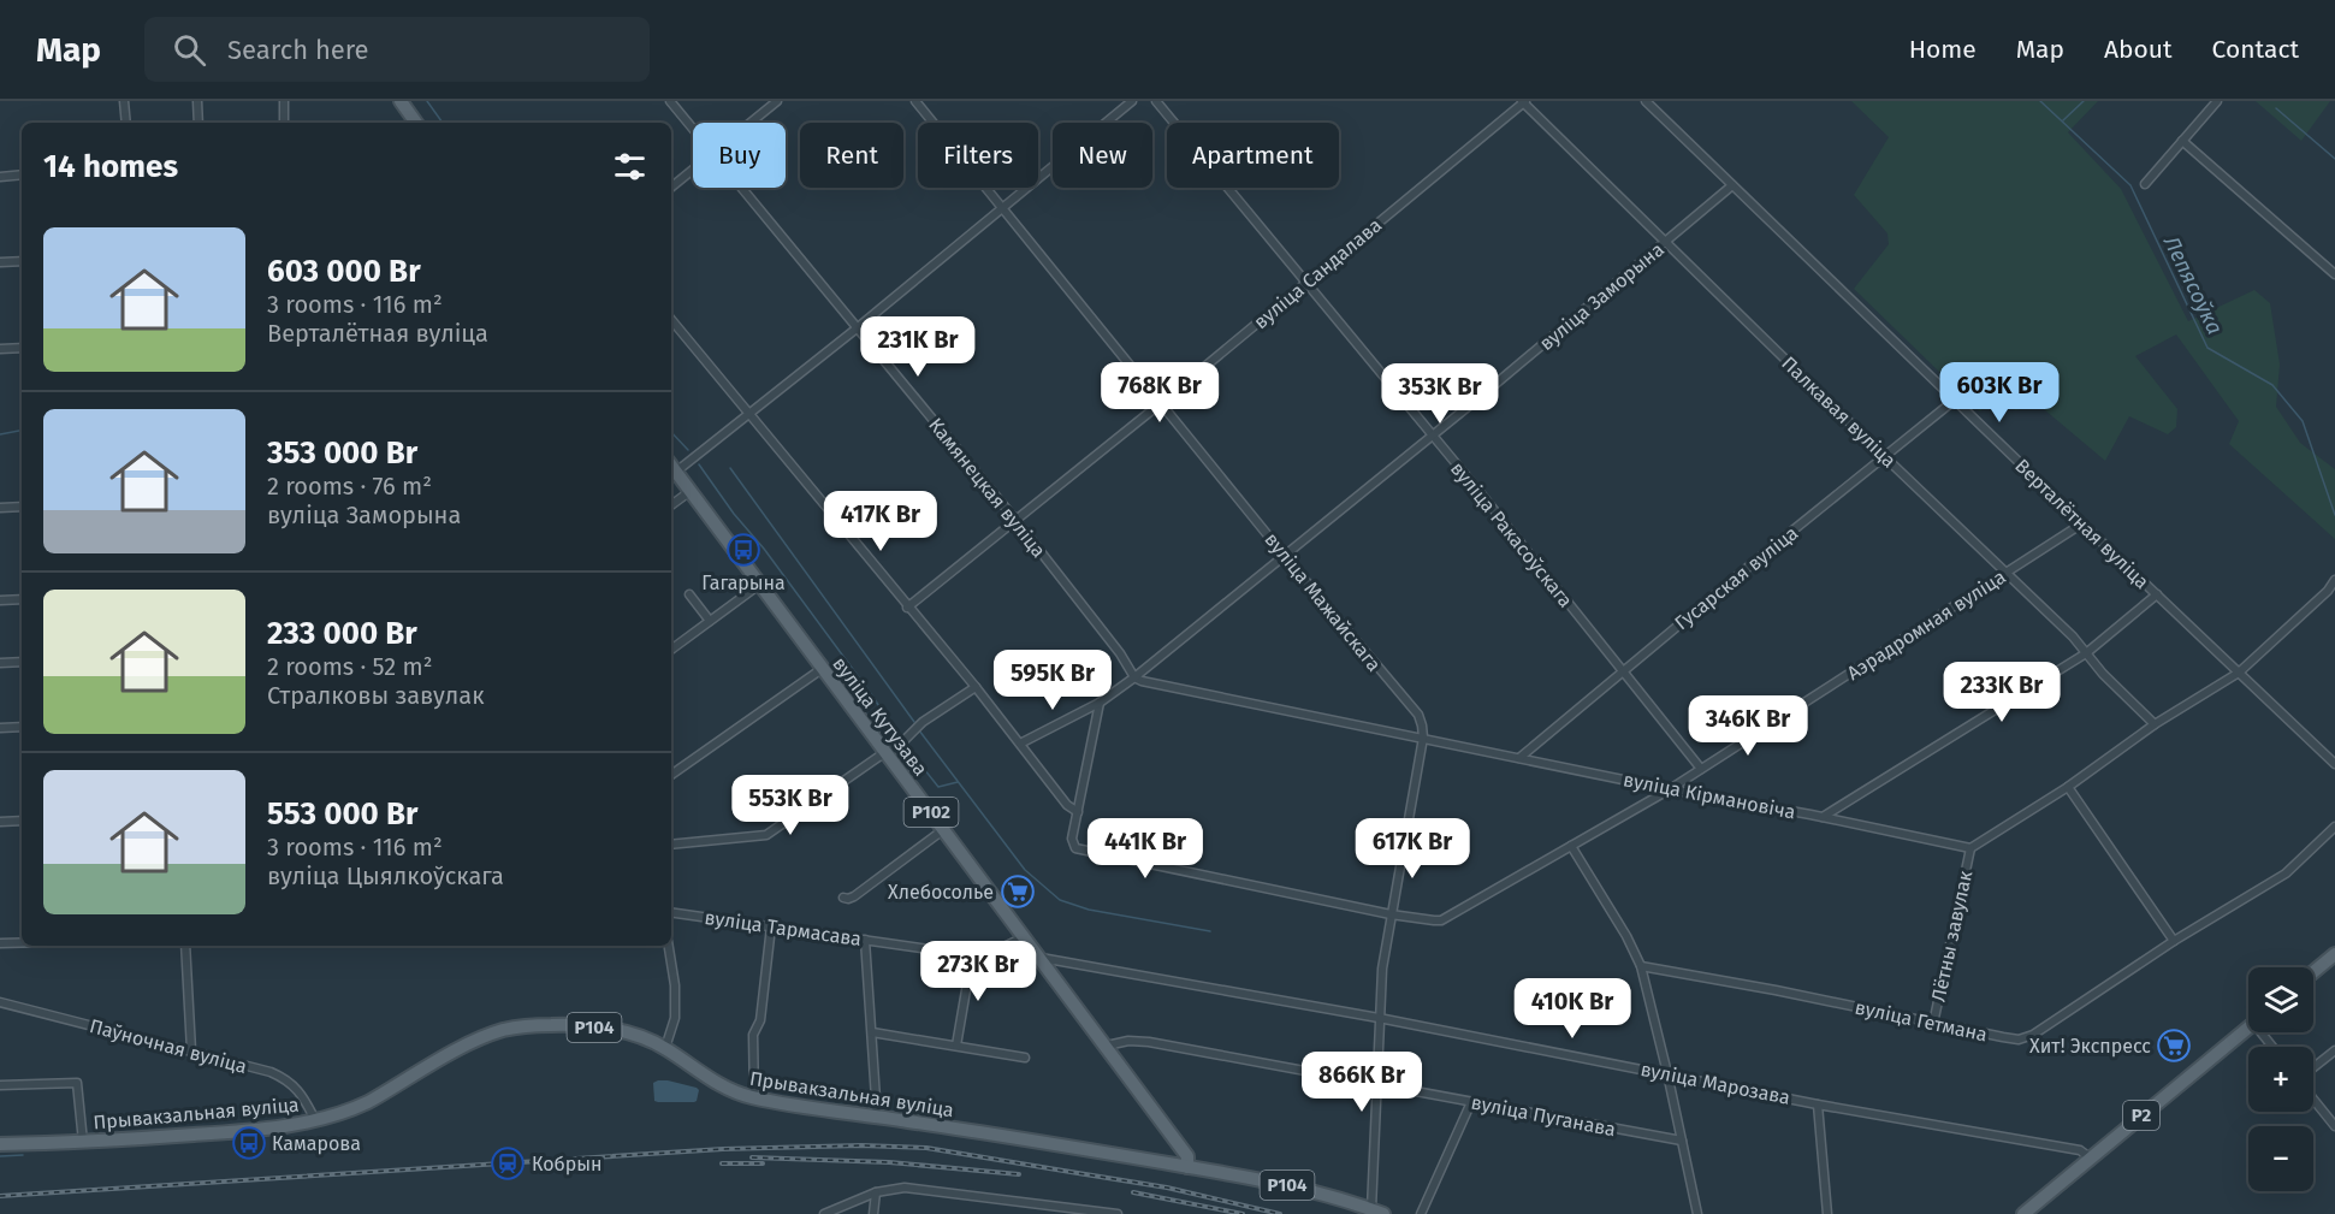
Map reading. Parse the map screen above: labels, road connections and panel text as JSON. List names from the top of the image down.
{
  "streets": {
    "main road": [
      "вуліца Кутузава",
      "Р102",
      "Р104",
      "Прывакзальная вуліца",
      "Р2"
    ],
    "street": [
      "вуліца Сандалава",
      "вуліца Заморына",
      "Палкавая вуліца",
      "Камянецкая вуліца",
      "Верталётная вуліца",
      "вуліца Ракасоўскага",
      "Гусарская вуліца",
      "вуліца Мажайскага",
      "Аэрадромная вуліца",
      "вуліца Кірмановіча",
      "вуліца Тармасава",
      "Лётны завулак",
      "вуліца Гетмана",
      "Паўночная вуліца",
      "вуліца Марозава",
      "вуліца Пуганава"
    ]
  },
  "crossings": [
    ["вуліца Сандалава", "Палкавая вуліца"],
    ["вуліца Сандалава", "Камянецкая вуліца"],
    ["вуліца Сандалава", "вуліца Ракасоўскага"],
    ["вуліца Сандалава", "вуліца Мажайскага"],
    ["вуліца Заморына", "Палкавая вуліца"],
    ["вуліца Заморына", "Камянецкая вуліца"],
    ["вуліца Заморына", "Верталётная вуліца"],
    ["вуліца Заморына", "вуліца Ракасоўскага"],
    ["вуліца Заморына", "вуліца Мажайскага"],
    ["вуліца Заморына", "вуліца Кірмановіча"],
    ["Палкавая вуліца", "Гусарская вуліца"],
    ["Палкавая вуліца", "Аэрадромная вуліца"],
    ["Камянецкая вуліца", "вуліца Кірмановіча"],
    ["Верталётная вуліца", "Гусарская вуліца"],
    ["Верталётная вуліца", "Аэрадромная вуліца"],
    ["вуліца Ракасоўскага", "Гусарская вуліца"],
    ["вуліца Ракасоўскага", "Аэрадромная вуліца"],
    ["Гусарская вуліца", "вуліца Кірмановіча"],
    ["вуліца Мажайскага", "вуліца Кірмановіча"],
    ["Аэрадромная вуліца", "вуліца Кірмановіча"],
    ["вуліца Кутузава", "вуліца Тармасава"],
    ["вуліца Кутузава", "вуліца Марозава"],
    ["вуліца Кутузава", "Прывакзальная вуліца"],
    ["вуліца Кутузава", "вуліца Пуганава"],
    ["вуліца Кірмановіча", "Лётны завулак"],
    ["Лётны завулак", "вуліца Гетмана"],
    ["Паўночная вуліца", "Прывакзальная вуліца"],
    ["вуліца Марозава", "Р2"]
  ],
  "water": ["Лепясоўка"],
  "places": {
    "bus stop": ["Гагарына", "Камарова"],
    "supermarket": ["Хлебосолье", "Хит! Экспресс"],
    "station": ["Кобрын"]
  },
  "page": {
    "header": "Map",
    "search": "Search here",
    "nav": [
      "Home",
      "Map",
      "About",
      "Contact"
    ],
    "chip": [
      "Buy",
      "Rent",
      "Filters",
      "New",
      "Apartment"
    ],
    "heading": "14 homes",
    "list": [
      {
        "name": "603 000 Br",
        "note": "3 rooms · 116 m² · Верталётная вуліца"
      },
      {
        "name": "353 000 Br",
        "note": "2 rooms · 76 m² · вуліца Заморына"
      },
      {
        "name": "233 000 Br",
        "note": "2 rooms · 52 m² · Стралковы завулак"
      },
      {
        "name": "553 000 Br",
        "note": "3 rooms · 116 m² · вуліца Цыялкоўскага"
      }
    ],
    "price": [
      "231K Br",
      "768K Br",
      "603K Br",
      "353K Br",
      "417K Br",
      "595K Br",
      "233K Br",
      "346K Br",
      "553K Br",
      "441K Br",
      "617K Br",
      "273K Br",
      "410K Br",
      "866K Br"
    ],
    "map_buttons": ["+", "−"]
  }
}
